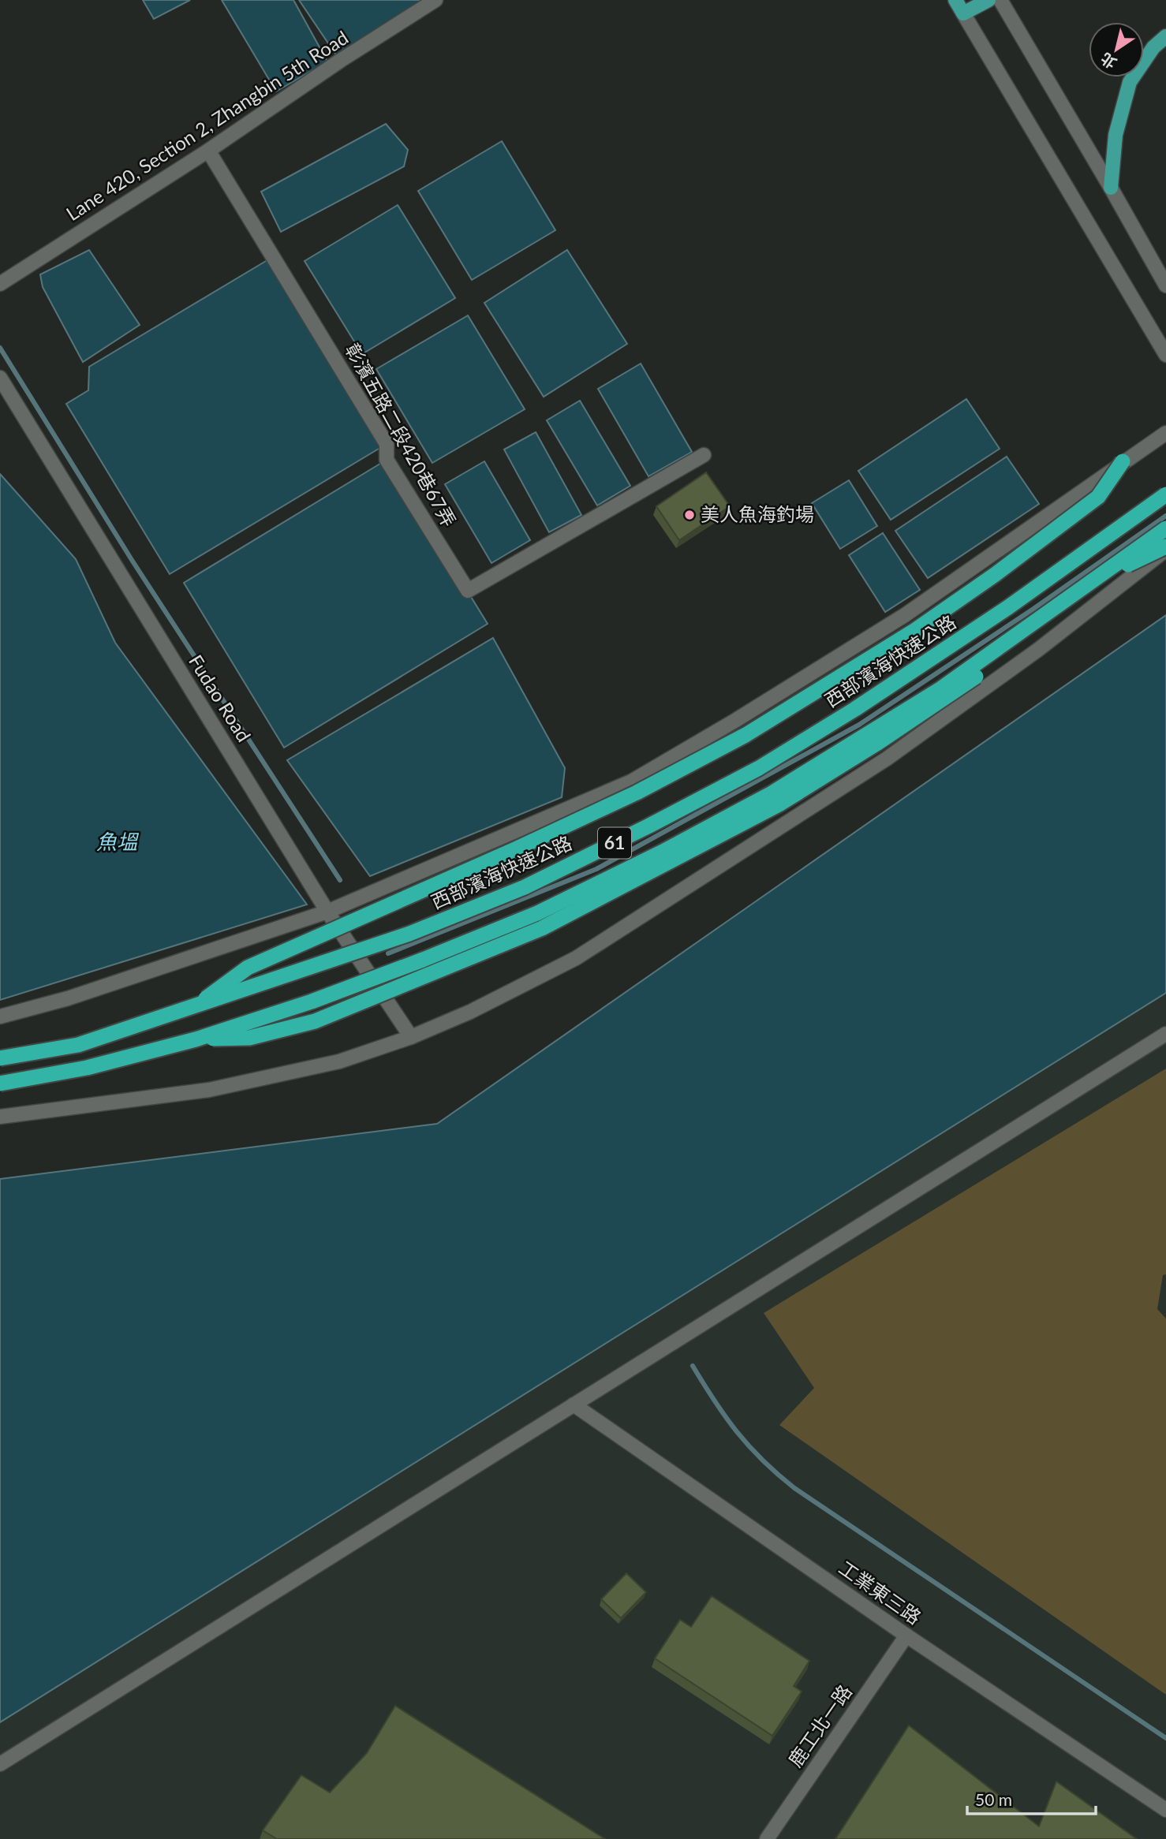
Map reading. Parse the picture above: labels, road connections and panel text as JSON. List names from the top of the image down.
{
  "streets": {
    "highway": ["西部濱海快速公路", "61"],
    "street": [
      "Lane 420, Section 2, Zhangbin 5th Road",
      "彰濱五路二段420巷67弄",
      "Fudao Road",
      "工業東三路",
      "鹿工北一路"
    ]
  },
  "crossings": [
    ["Lane 420, Section 2, Zhangbin 5th Road", "彰濱五路二段420巷67弄"],
    ["工業東三路", "鹿工北一路"]
  ],
  "water": ["魚塭"],
  "places": ["美人魚海釣場"],
  "scale_bar": "50 m",
  "north": "bottom left"
}
